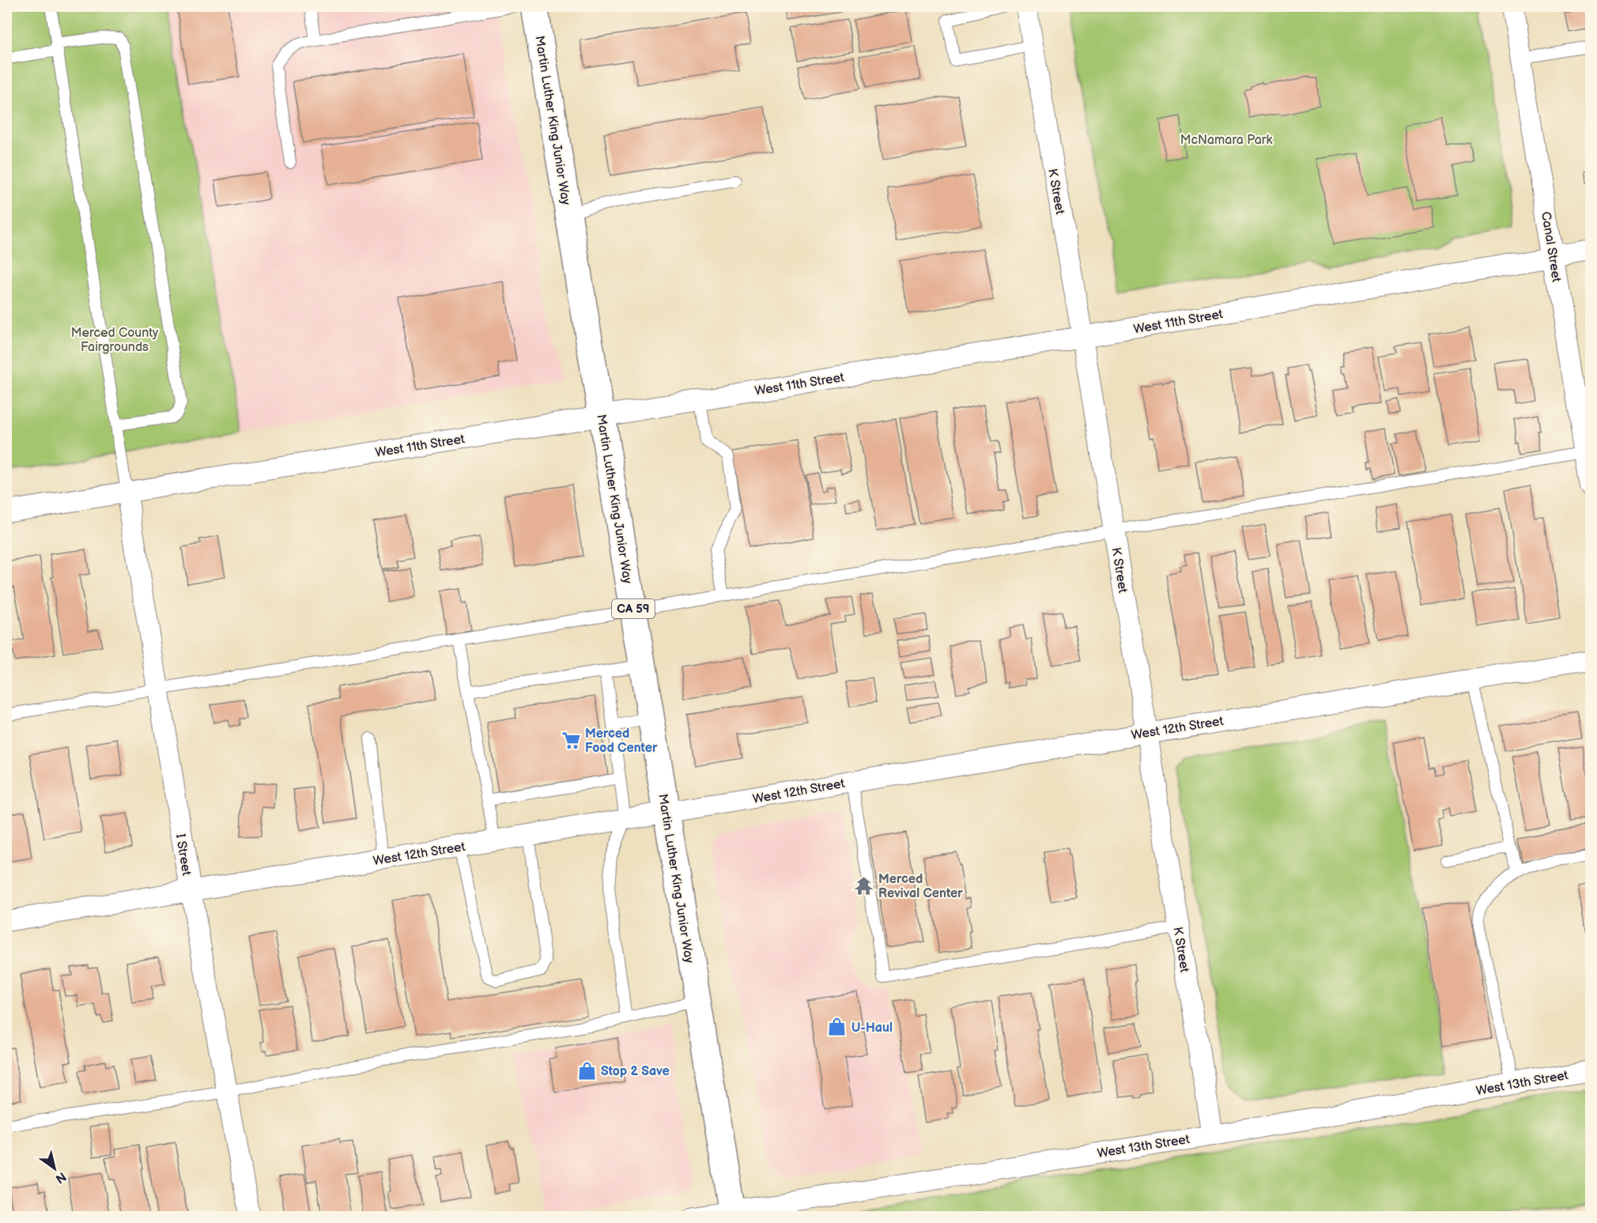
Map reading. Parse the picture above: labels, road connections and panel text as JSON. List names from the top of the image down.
{
  "streets": {
    "highway": ["Martin Luther King Junior Way", "CA 59"],
    "street": [
      "K Street",
      "Canal Street",
      "West 11th Street",
      "West 12th Street",
      "I Street",
      "West 13th Street"
    ]
  },
  "crossings": [
    ["Martin Luther King Junior Way", "West 11th Street"],
    ["Martin Luther King Junior Way", "West 12th Street"],
    ["Martin Luther King Junior Way", "West 13th Street"],
    ["K Street", "West 11th Street"],
    ["K Street", "West 12th Street"],
    ["K Street", "West 13th Street"],
    ["Canal Street", "West 11th Street"],
    ["West 11th Street", "I Street"],
    ["West 12th Street", "I Street"]
  ],
  "parks": ["McNamara Park", "Merced County Fairgrounds"],
  "places": {
    "supermarket": ["Merced Food Center"],
    "temple": ["Merced Revival Center"],
    "shop": ["U-Haul", "Stop 2 Save"]
  },
  "north": "bottom right"
}
